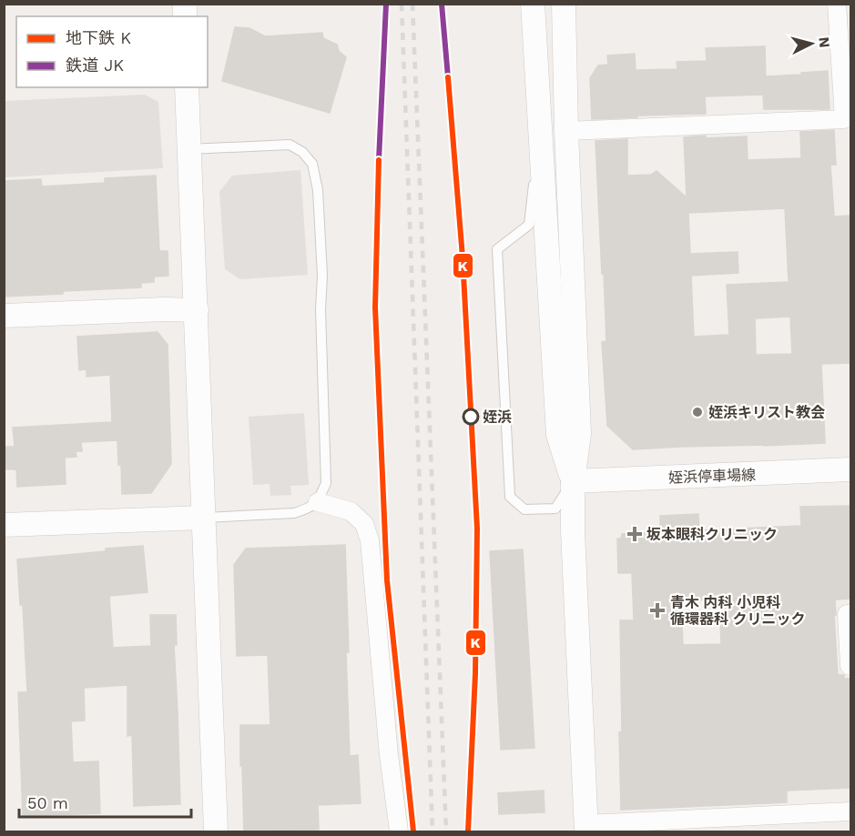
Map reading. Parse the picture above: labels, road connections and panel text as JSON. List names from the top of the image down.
{
  "streets": {
    "street": ["姪浜停車場線"]
  },
  "places": {
    "other": ["姪浜キリスト教会", "姪浜"],
    "health": ["坂本眼科クリニック", "青木 内科 小児科 循環器科 クリニック"]
  },
  "lines": ["rail line JK", "metro line K"],
  "legend": ["地下鉄 K", "鉄道 JK"],
  "scale_bar": "50 m",
  "north": "right"
}
